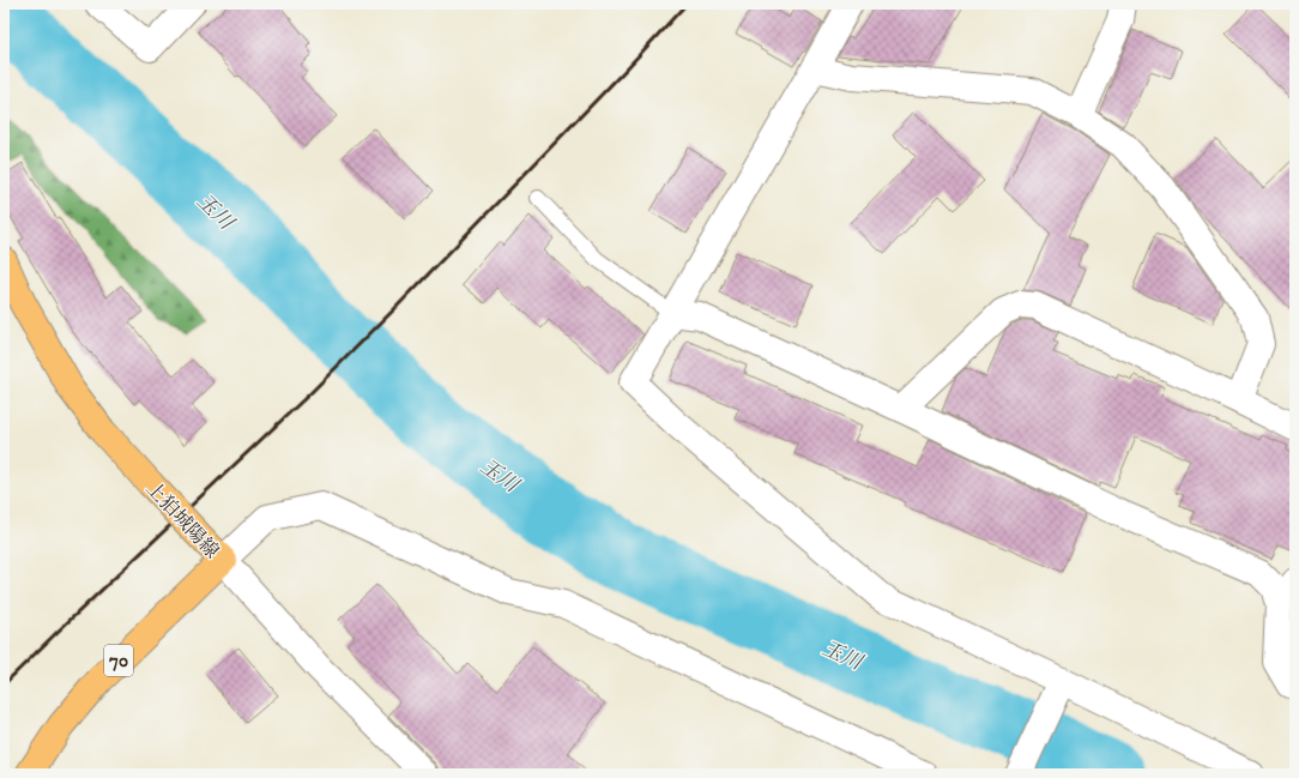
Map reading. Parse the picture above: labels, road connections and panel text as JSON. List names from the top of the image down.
{
  "streets": {
    "main road": ["上狛城陽線", "70"]
  },
  "water": ["玉川"]
}
